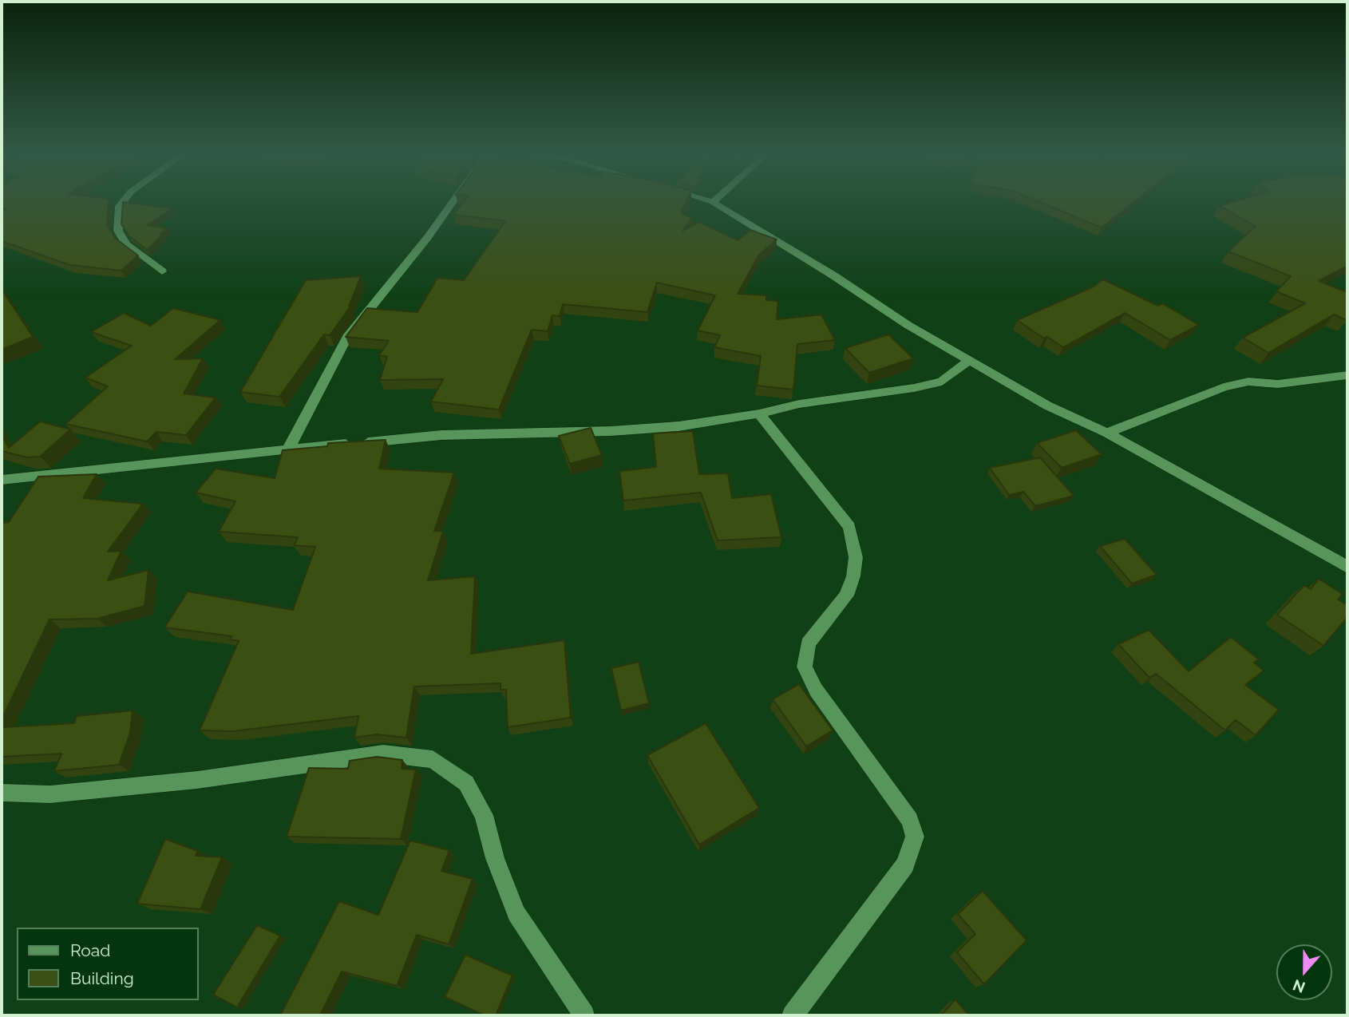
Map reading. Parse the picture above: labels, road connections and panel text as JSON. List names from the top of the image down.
{
  "legend": ["Road", "Building"],
  "north": "bottom"
}
